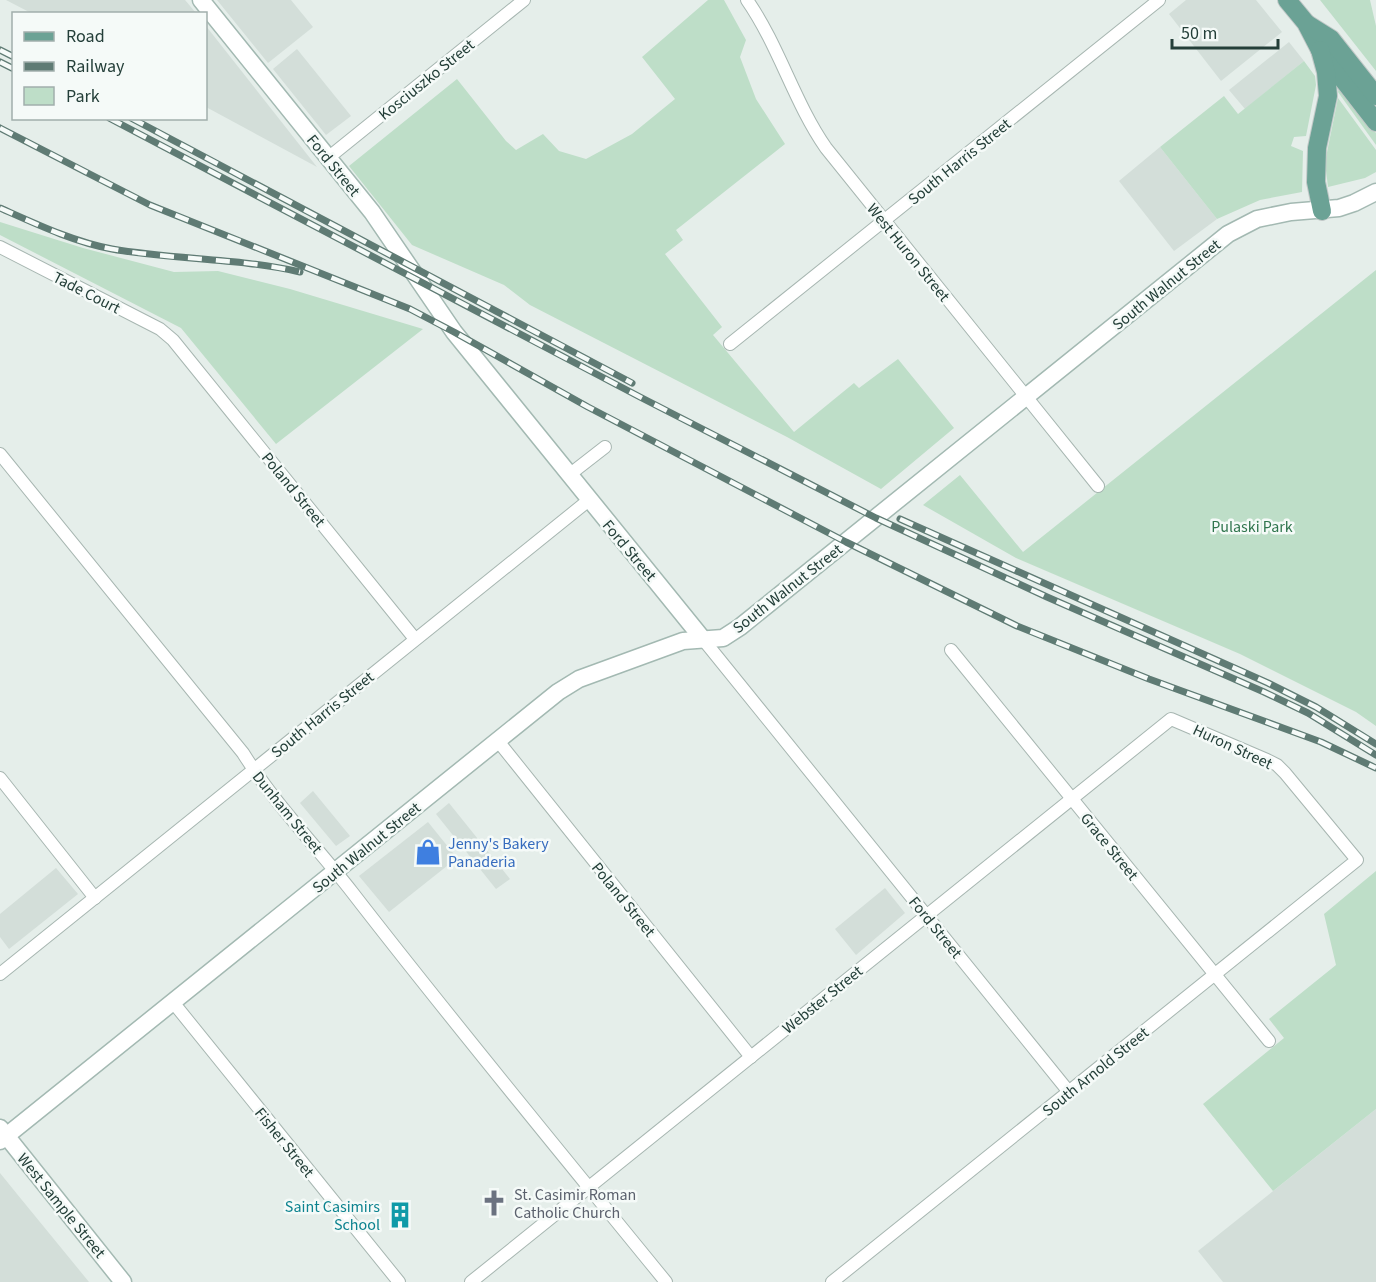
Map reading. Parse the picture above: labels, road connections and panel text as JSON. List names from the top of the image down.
{
  "streets": {
    "street": [
      "Kosciuszko Street",
      "South Harris Street",
      "Ford Street",
      "West Huron Street",
      "South Walnut Street",
      "Tade Court",
      "Poland Street",
      "Huron Street",
      "Dunham Street",
      "Grace Street",
      "Webster Street",
      "South Arnold Street",
      "Fisher Street",
      "West Sample Street"
    ]
  },
  "crossings": [
    ["Kosciuszko Street", "Ford Street"],
    ["South Harris Street", "Ford Street"],
    ["South Harris Street", "West Huron Street"],
    ["South Harris Street", "Poland Street"],
    ["South Harris Street", "Dunham Street"],
    ["Ford Street", "South Walnut Street"],
    ["Ford Street", "Webster Street"],
    ["Ford Street", "South Arnold Street"],
    ["West Huron Street", "South Walnut Street"],
    ["South Walnut Street", "Poland Street"],
    ["South Walnut Street", "Dunham Street"],
    ["South Walnut Street", "Fisher Street"],
    ["South Walnut Street", "West Sample Street"],
    ["Tade Court", "Poland Street"],
    ["Poland Street", "Webster Street"],
    ["Huron Street", "Webster Street"],
    ["Huron Street", "South Arnold Street"],
    ["Dunham Street", "Webster Street"],
    ["Grace Street", "Webster Street"],
    ["Grace Street", "South Arnold Street"]
  ],
  "parks": ["Pulaski Park"],
  "places": {
    "shop": ["Jenny's Bakery Panaderia"],
    "church": ["St. Casimir Roman Catholic Church"],
    "building": ["Saint Casimirs School"]
  },
  "legend": ["Road", "Railway", "Park"],
  "scale_bar": "50 m"
}
